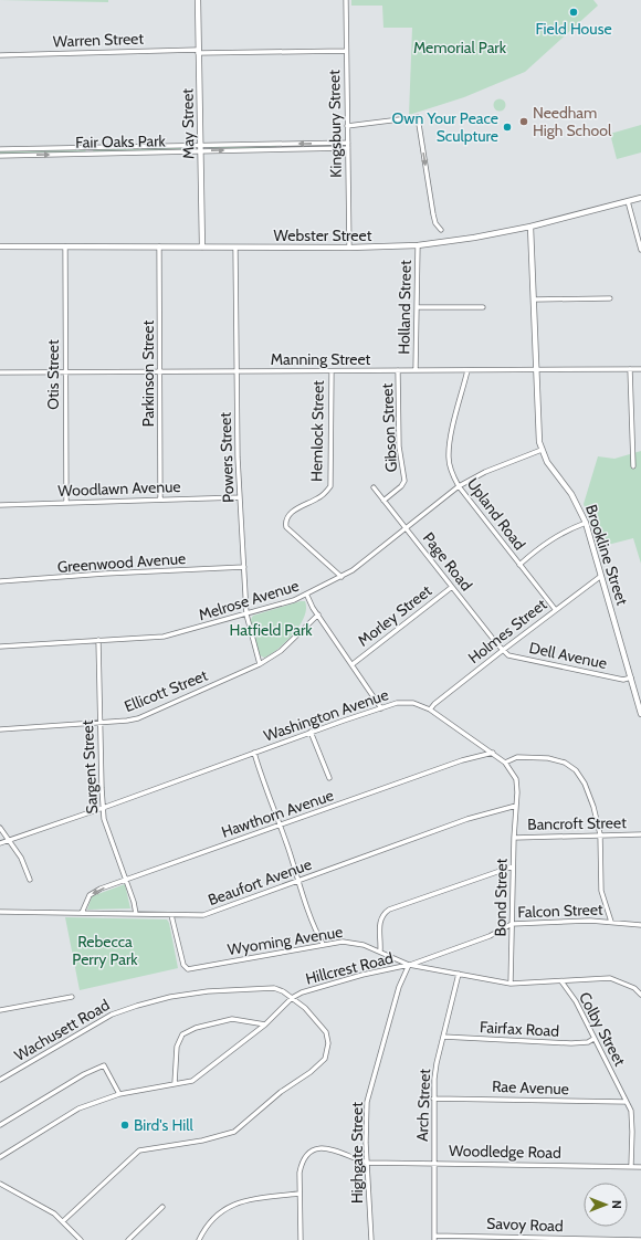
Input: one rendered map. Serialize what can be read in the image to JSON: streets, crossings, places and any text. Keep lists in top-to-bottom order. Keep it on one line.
{"streets":{"street":["Warren Street","May Street","Kingsbury Street","Fair Oaks Park","Webster Street","Holland Street","Manning Street","Parkinson Street","Otis Street","Gibson Street","Hemlock Street","Powers Street","Woodlawn Avenue","Upland Road","Brookline Street","Page Road","Greenwood Avenue","Melrose Avenue","Morley Street","Holmes Street","Dell Avenue","Ellicott Street","Washington Avenue","Sargent Street","Hawthorn Avenue","Bancroft Street","Beaufort Avenue","Bond Street","Falcon Street","Wyoming Avenue","Hillcrest Road","Fairfax Road","Colby Street","Wachusett Road","Rae Avenue","Arch Street","Woodledge Road","Highgate Street","Savoy Road"]},"crossings":[["Warren Street","May Street"],["Warren Street","Kingsbury Street"],["May Street","Fair Oaks Park"],["May Street","Webster Street"],["Kingsbury Street","Fair Oaks Park"],["Kingsbury Street","Webster Street"],["Webster Street","Holland Street"],["Webster Street","Parkinson Street"],["Webster Street","Otis Street"],["Webster Street","Powers Street"],["Webster Street","Brookline Street"],["Holland Street","Manning Street"],["Manning Street","Parkinson Street"],["Manning Street","Otis Street"],["Manning Street","Gibson Street"],["Manning Street","Hemlock Street"],["Manning Street","Powers Street"],["Manning Street","Upland Road"],["Manning Street","Brookline Street"],["Parkinson Street","Woodlawn Avenue"],["Otis Street","Woodlawn Avenue"],["Gibson Street","Page Road"],["Hemlock Street","Melrose Avenue"],["Powers Street","Woodlawn Avenue"],["Powers Street","Greenwood Avenue"],["Powers Street","Melrose Avenue"],["Powers Street","Ellicott Street"],["Upland Road","Melrose Avenue"],["Upland Road","Holmes Street"],["Brookline Street","Melrose Avenue"],["Brookline Street","Holmes Street"],["Brookline Street","Dell Avenue"],["Page Road","Melrose Avenue"],["Page Road","Morley Street"],["Page Road","Holmes Street"],["Page Road","Dell Avenue"],["Melrose Avenue","Sargent Street"],["Holmes Street","Dell Avenue"],["Holmes Street","Washington Avenue"],["Ellicott Street","Sargent Street"],["Washington Avenue","Sargent Street"],["Washington Avenue","Hawthorn Avenue"],["Washington Avenue","Bond Street"],["Sargent Street","Hawthorn Avenue"],["Sargent Street","Beaufort Avenue"],["Hawthorn Avenue","Beaufort Avenue"],["Bancroft Street","Bond Street"],["Beaufort Avenue","Bond Street"],["Beaufort Avenue","Wyoming Avenue"],["Bond Street","Falcon Street"],["Bond Street","Hillcrest Road"],["Falcon Street","Wyoming Avenue"],["Falcon Street","Hillcrest Road"],["Falcon Street","Highgate Street"],["Wyoming Avenue","Hillcrest Road"],["Wyoming Avenue","Highgate Street"],["Hillcrest Road","Colby Street"],["Hillcrest Road","Wachusett Road"],["Hillcrest Road","Arch Street"],["Hillcrest Road","Highgate Street"],["Fairfax Road","Colby Street"],["Fairfax Road","Arch Street"],["Colby Street","Rae Avenue"],["Colby Street","Woodledge Road"],["Rae Avenue","Arch Street"],["Arch Street","Woodledge Road"],["Arch Street","Savoy Road"],["Woodledge Road","Highgate Street"]],"parks":["Memorial Park","Hatfield Park","Rebecca Perry Park"],"places":["Field House","Needham High School","Own Your Peace Sculpture","Bird's Hill"],"north":"right"}
